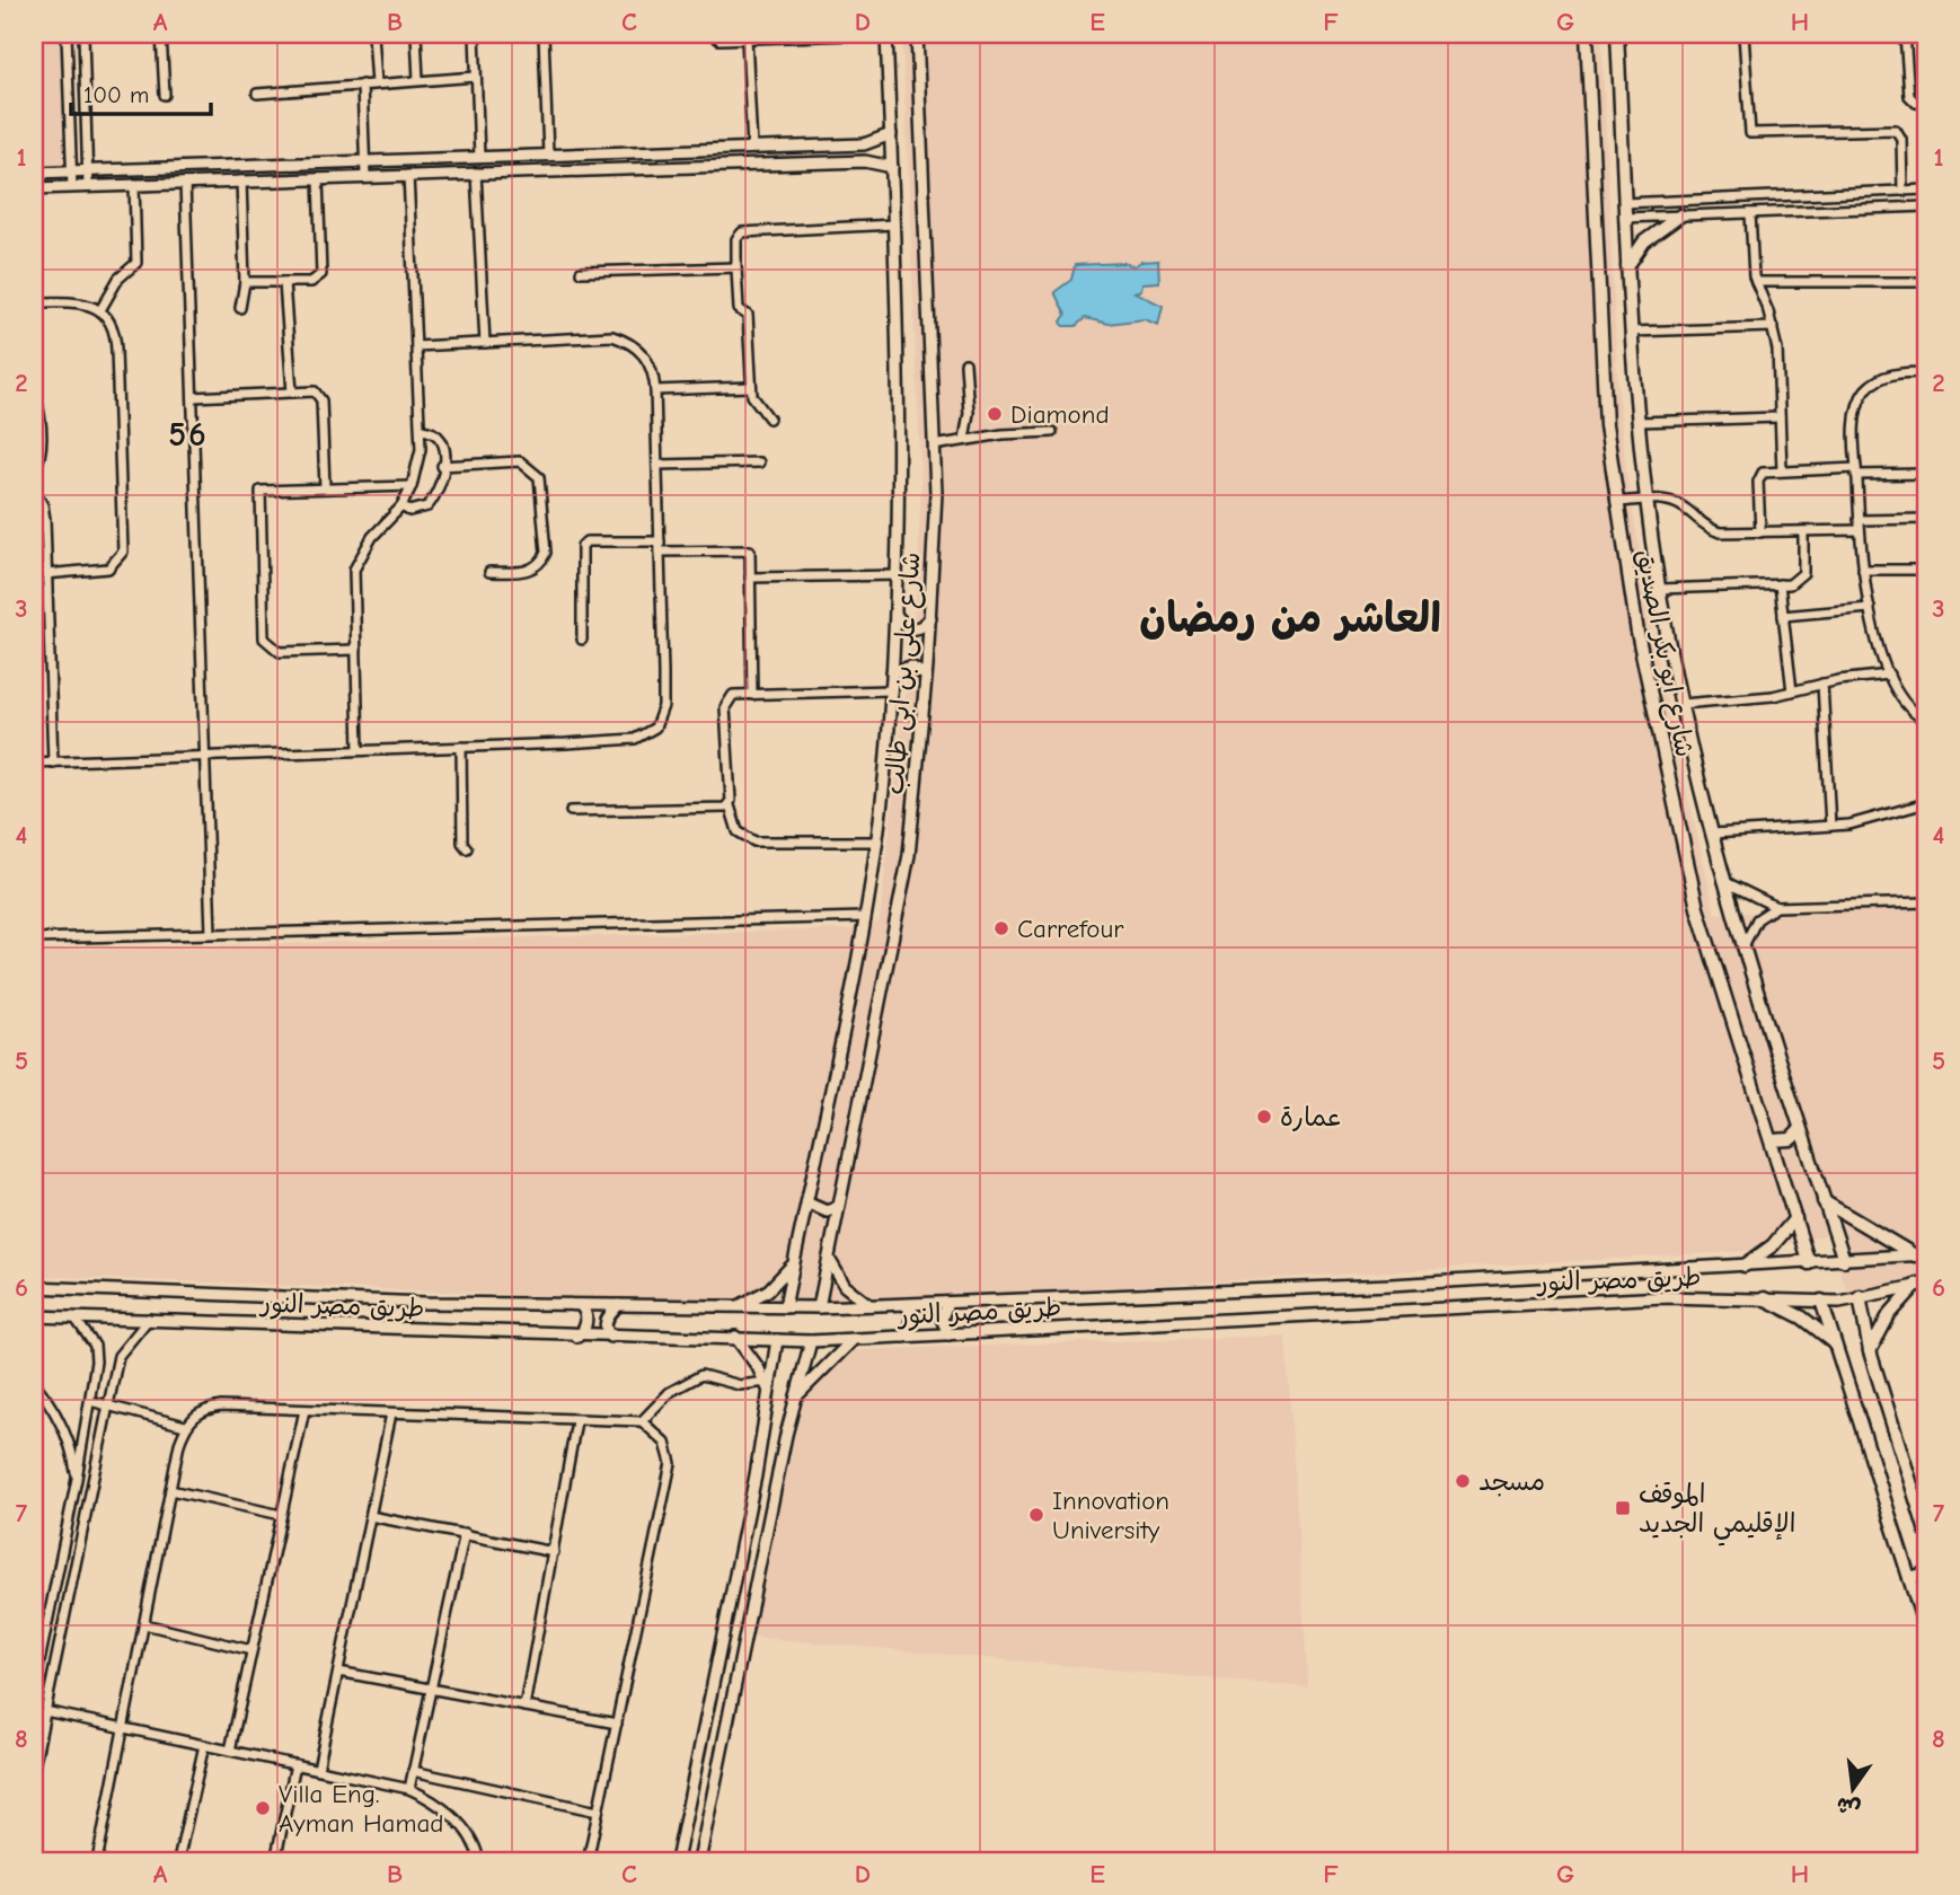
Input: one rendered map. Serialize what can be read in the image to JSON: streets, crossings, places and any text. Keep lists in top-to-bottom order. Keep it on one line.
{"streets":{"main road":["شارع ابو بكر الصديق"],"street":["شارع على بن ابى طالب","طريق مصر النور"]},"crossings":[["شارع ابو بكر الصديق","طريق مصر النور"],["شارع على بن ابى طالب","طريق مصر النور"]],"districts":["56","العاشر من رمضان"],"places":{"other":["Diamond","Carrefour","عمارة","مسجد","Innovation University","Villa Eng. Ayman Hamad"],"transit":["الموقف الإقليمي الجديد"]},"scale_bar":"100 m","north":"bottom","grid":{"columns":["A","B","C","D","E","F","G","H"],"rows":["1","2","3","4","5","6","7","8"]}}
